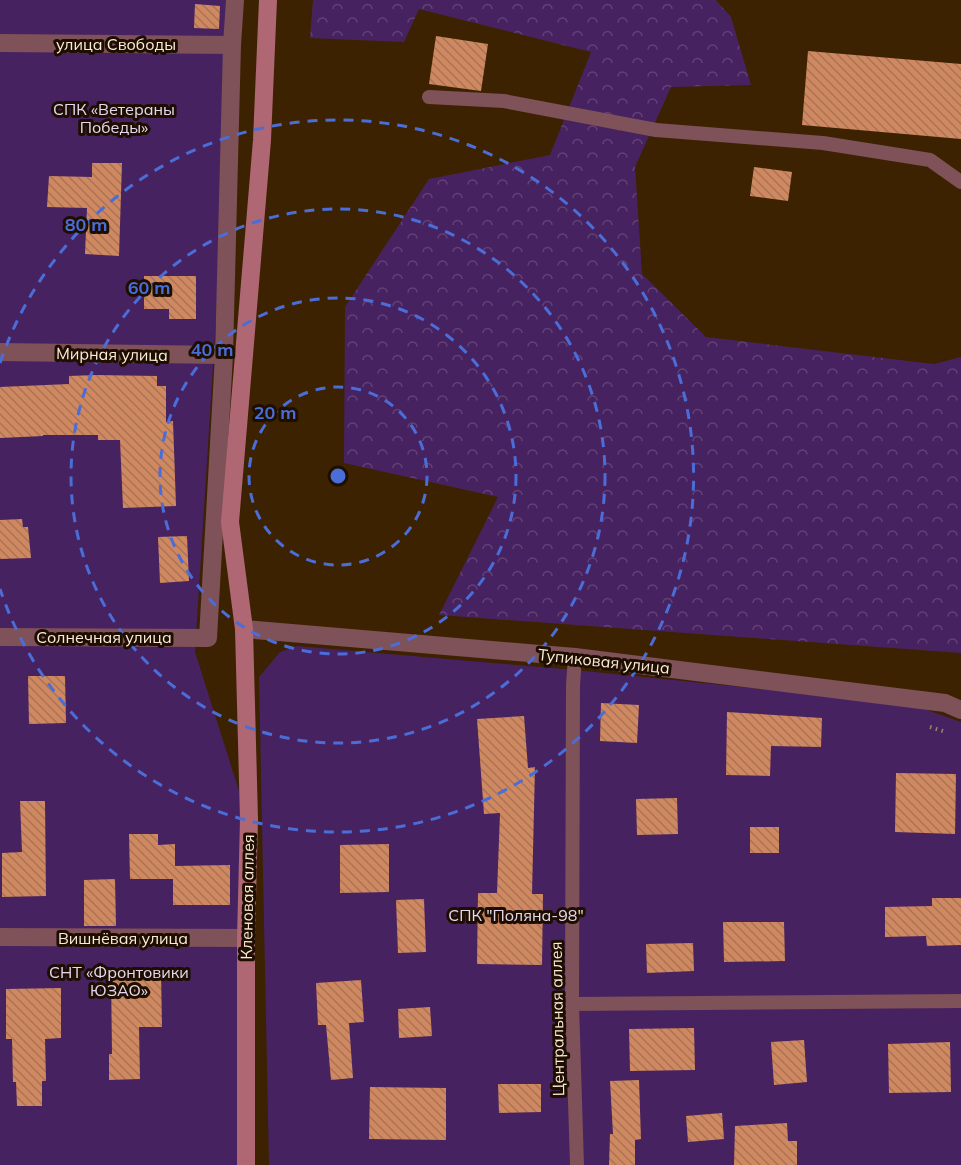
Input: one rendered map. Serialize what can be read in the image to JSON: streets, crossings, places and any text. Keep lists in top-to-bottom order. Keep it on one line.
{"streets":{"street":["улица Свободы","Мирная улица","Солнечная улица","Тупиковая улица","Кленовая аллея","Вишнёвая улица"],"lane":["Центральная аллея"]},"crossings":[["Мирная улица","Солнечная улица"],["Тупиковая улица","Кленовая аллея"],["Тупиковая улица","Центральная аллея"],["Кленовая аллея","Вишнёвая улица"]],"parks":["СПК «Ветераны Победы»","СПК \"Поляна-98\"","СНТ «Фронтовики ЮЗАО»"],"rings":["80 m","60 m","40 m","20 m"]}
